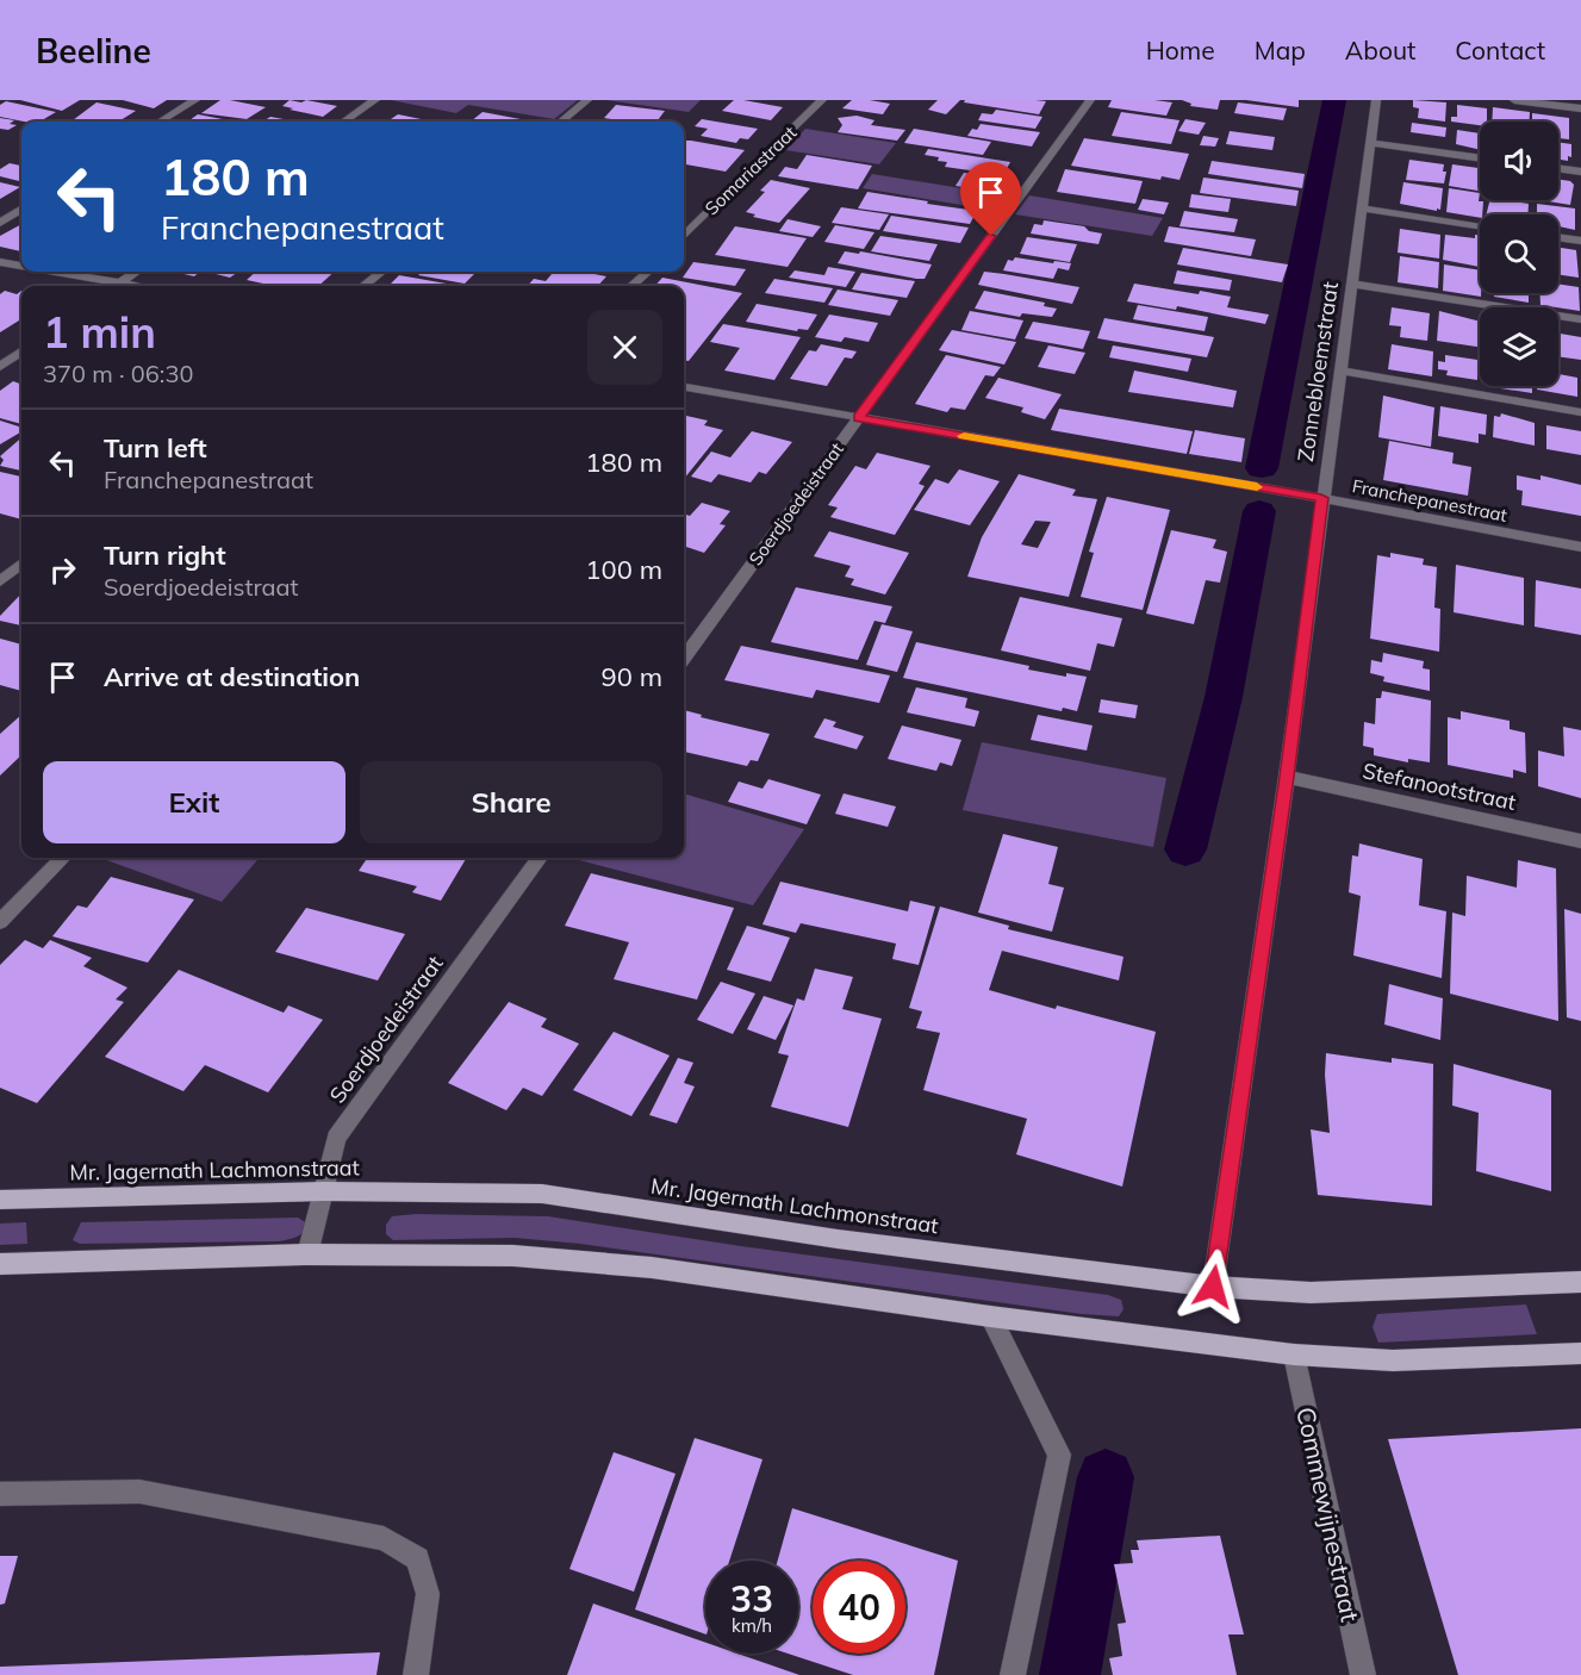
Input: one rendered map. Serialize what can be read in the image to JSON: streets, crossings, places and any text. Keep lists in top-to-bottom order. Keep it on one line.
{"streets":{"main road":["Mr. Jagernath Lachmonstraat"],"street":["Somariastraat","Zonnebloemstraat","Franchepanestraat","Soerdjoedeistraat","Stefanootstraat","Commewijnestraat"]},"crossings":[["Zonnebloemstraat","Franchepanestraat"],["Zonnebloemstraat","Stefanootstraat"],["Zonnebloemstraat","Mr. Jagernath Lachmonstraat"],["Franchepanestraat","Soerdjoedeistraat"],["Soerdjoedeistraat","Mr. Jagernath Lachmonstraat"]],"page":{"header":"Beeline","nav":["Home","Map","About","Contact"],"turn":["180 m","Franchepanestraat"],"heading":["1 min","370 m · 06:30"],"list":[{"name":"Turn left","note":"Franchepanestraat","value":"180 m"},{"name":"Turn right","note":"Soerdjoedeistraat","value":"100 m"},{"name":"Arrive at destination","value":"90 m"}],"buttons":["Exit","Share"],"speed":"33 km/h","limit":"40"}}
